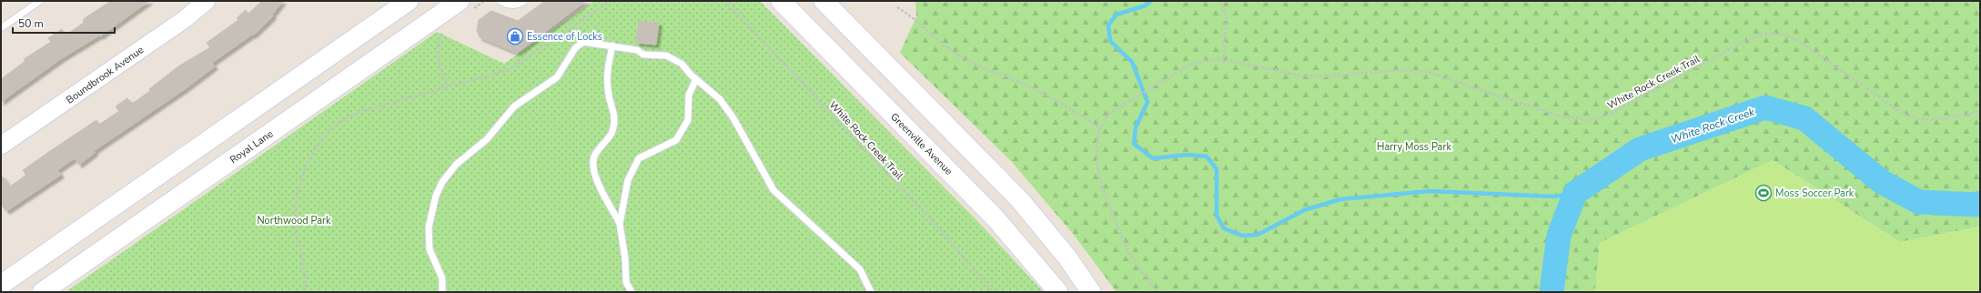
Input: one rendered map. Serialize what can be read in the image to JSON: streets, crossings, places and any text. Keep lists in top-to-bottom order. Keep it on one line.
{"streets":{"main road":["Greenville Avenue","Royal Lane"],"street":["Boundbrook Avenue"],"path":["White Rock Creek Trail"]},"water":["White Rock Creek"],"parks":["Harry Moss Park","Northwood Park"],"places":{"shop":["Essence of Locks"],"sports":["Moss Soccer Park"]},"scale_bar":"50 m"}
